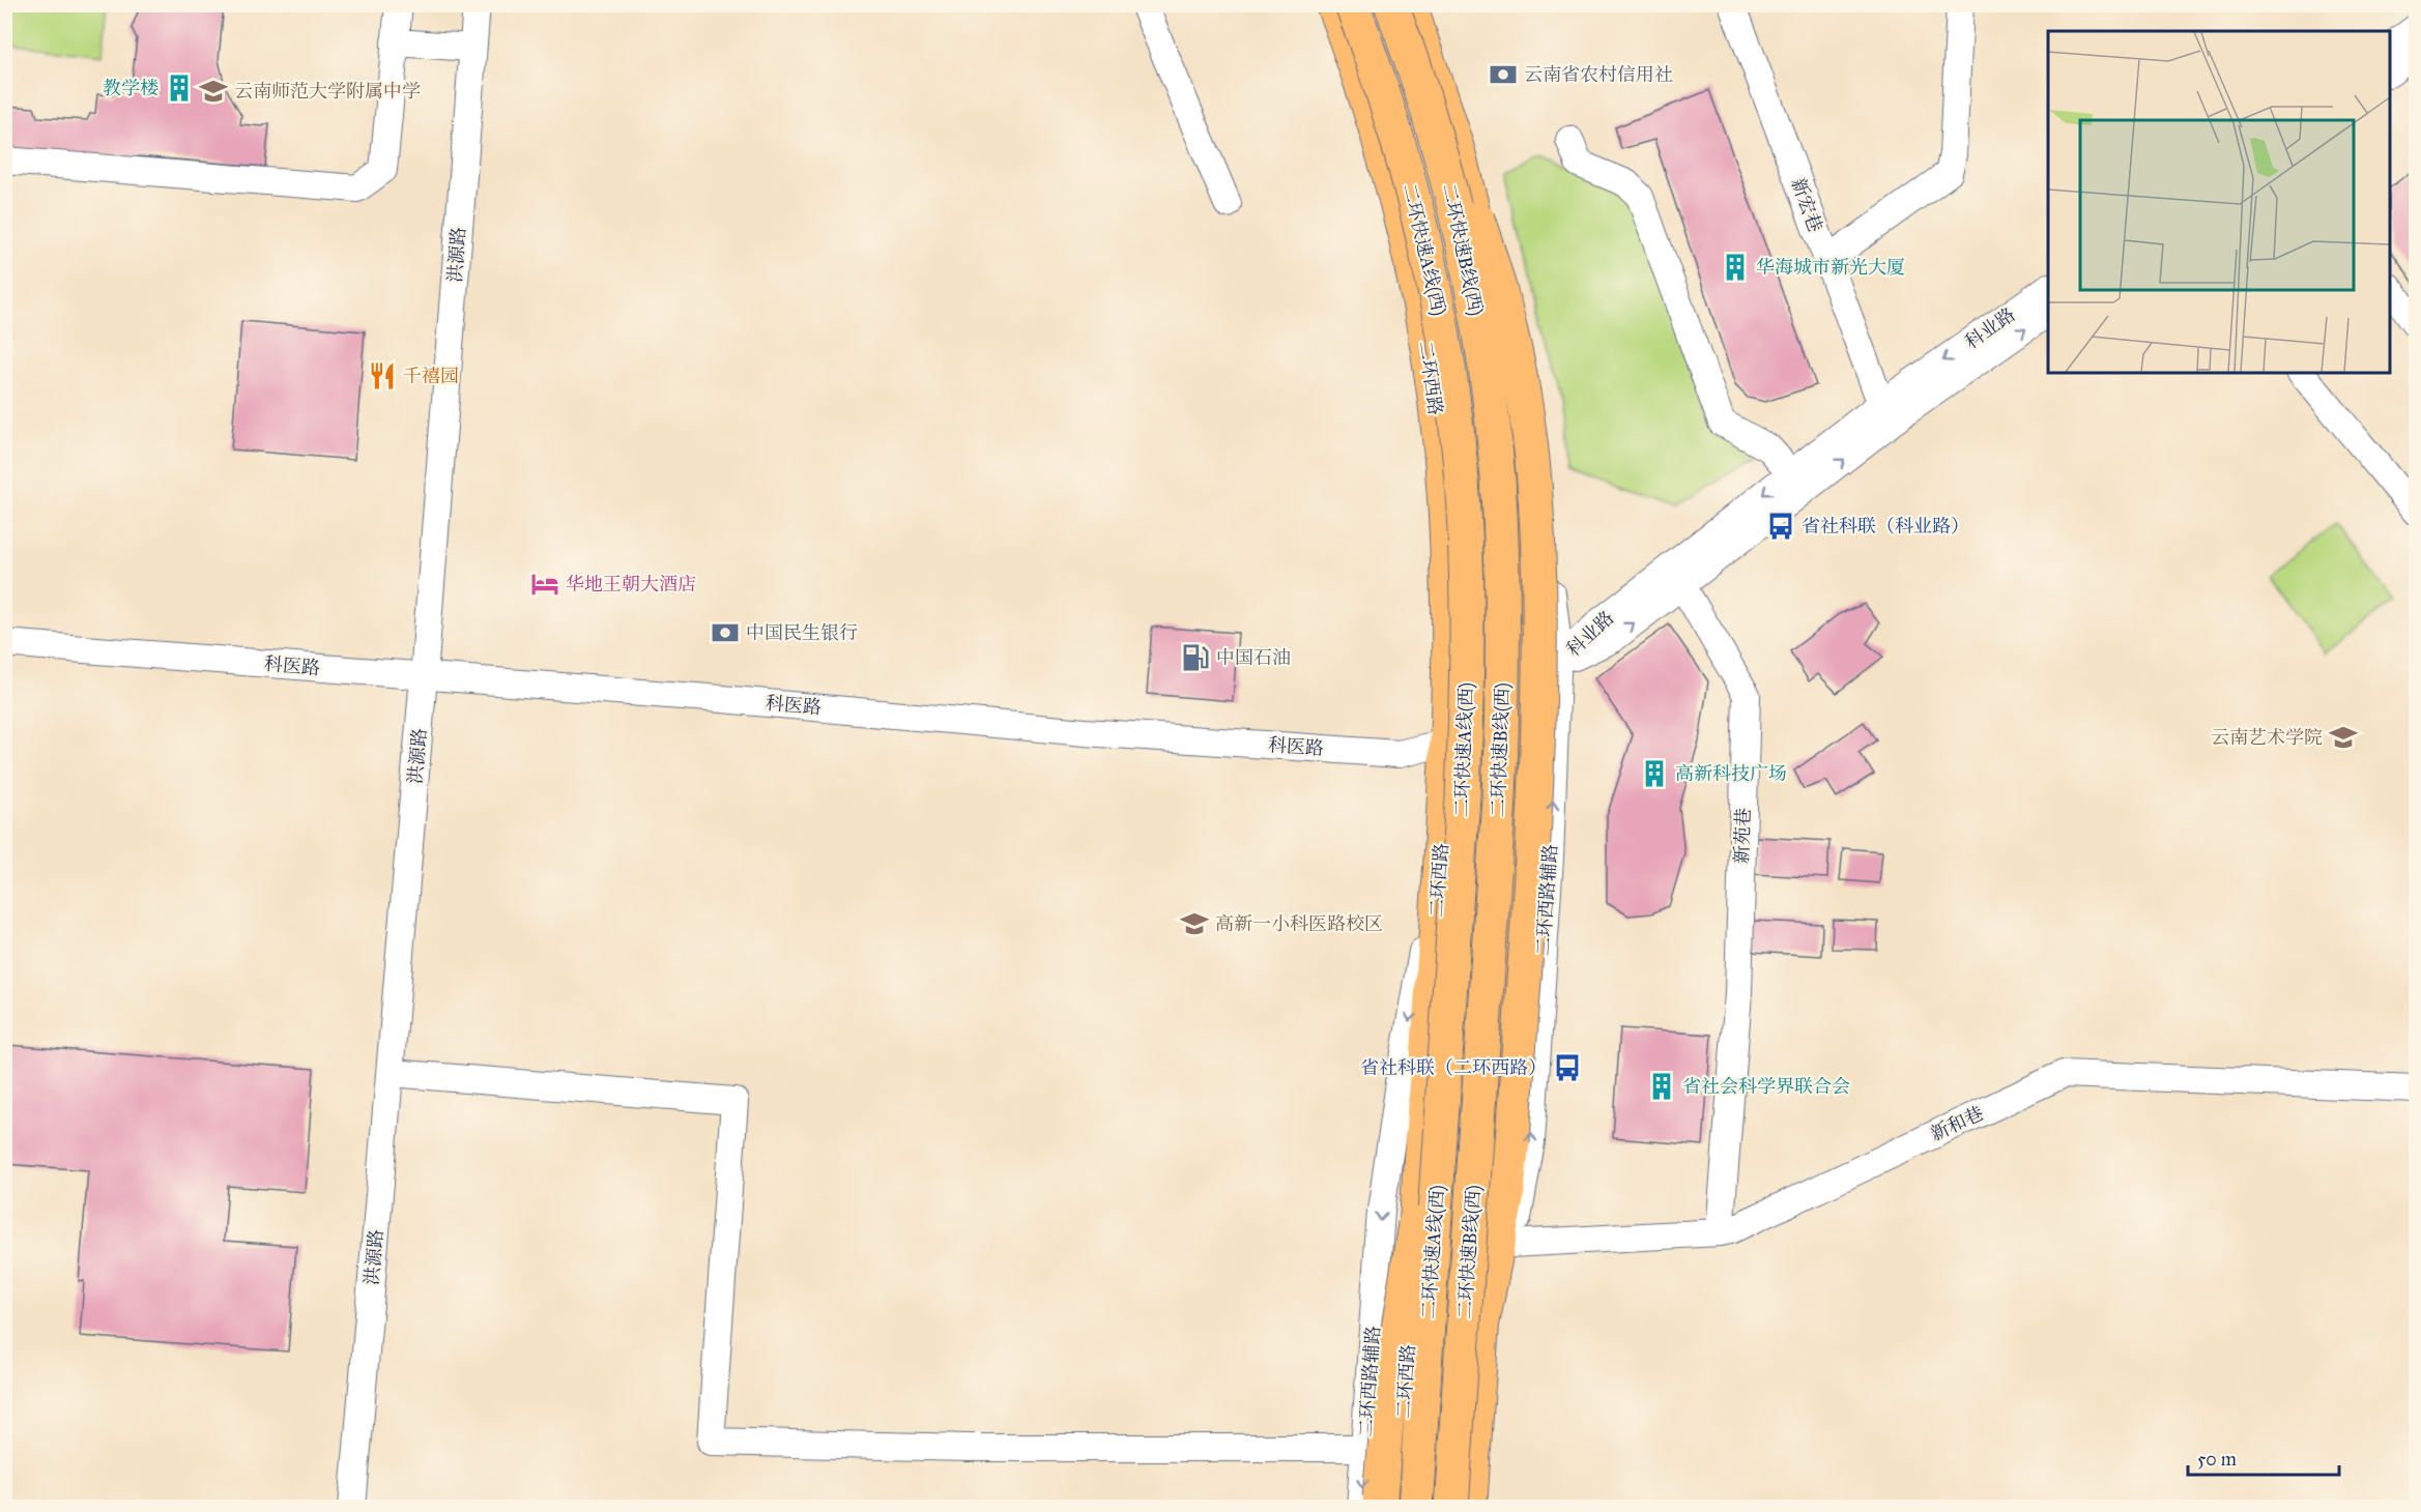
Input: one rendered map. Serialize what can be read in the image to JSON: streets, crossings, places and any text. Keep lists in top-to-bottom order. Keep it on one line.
{"streets":{"highway":["二环快速A线(西)","二环快速B线(西)"],"main road":["二环西路"],"street":["新宏巷","洪源路","科业路","科医路","新苑巷","二环西路辅路","新和巷"]},"crossings":[["新宏巷","科业路"],["洪源路","科医路"],["科业路","科医路"],["科业路","新苑巷"],["科业路","二环西路辅路"],["二环西路","科医路"],["二环西路","二环西路辅路"],["科医路","二环西路辅路"],["新苑巷","新和巷"],["二环西路辅路","新和巷"]],"places":{"bank":["云南省农村信用社","中国民生银行"],"building":["教学楼","华海城市新光大厦","高新科技广场","省社会科学界联合会"],"school or university":["云南师范大学附属中学","云南艺术学院","高新一小科医路校区"],"restaurant":["千禧园"],"bus stop":["省社科联（科业路）","省社科联（二环西路）"],"hotel":["华地王朝大酒店"],"fuel station":["中国石油"]},"scale_bar":"50 m"}
